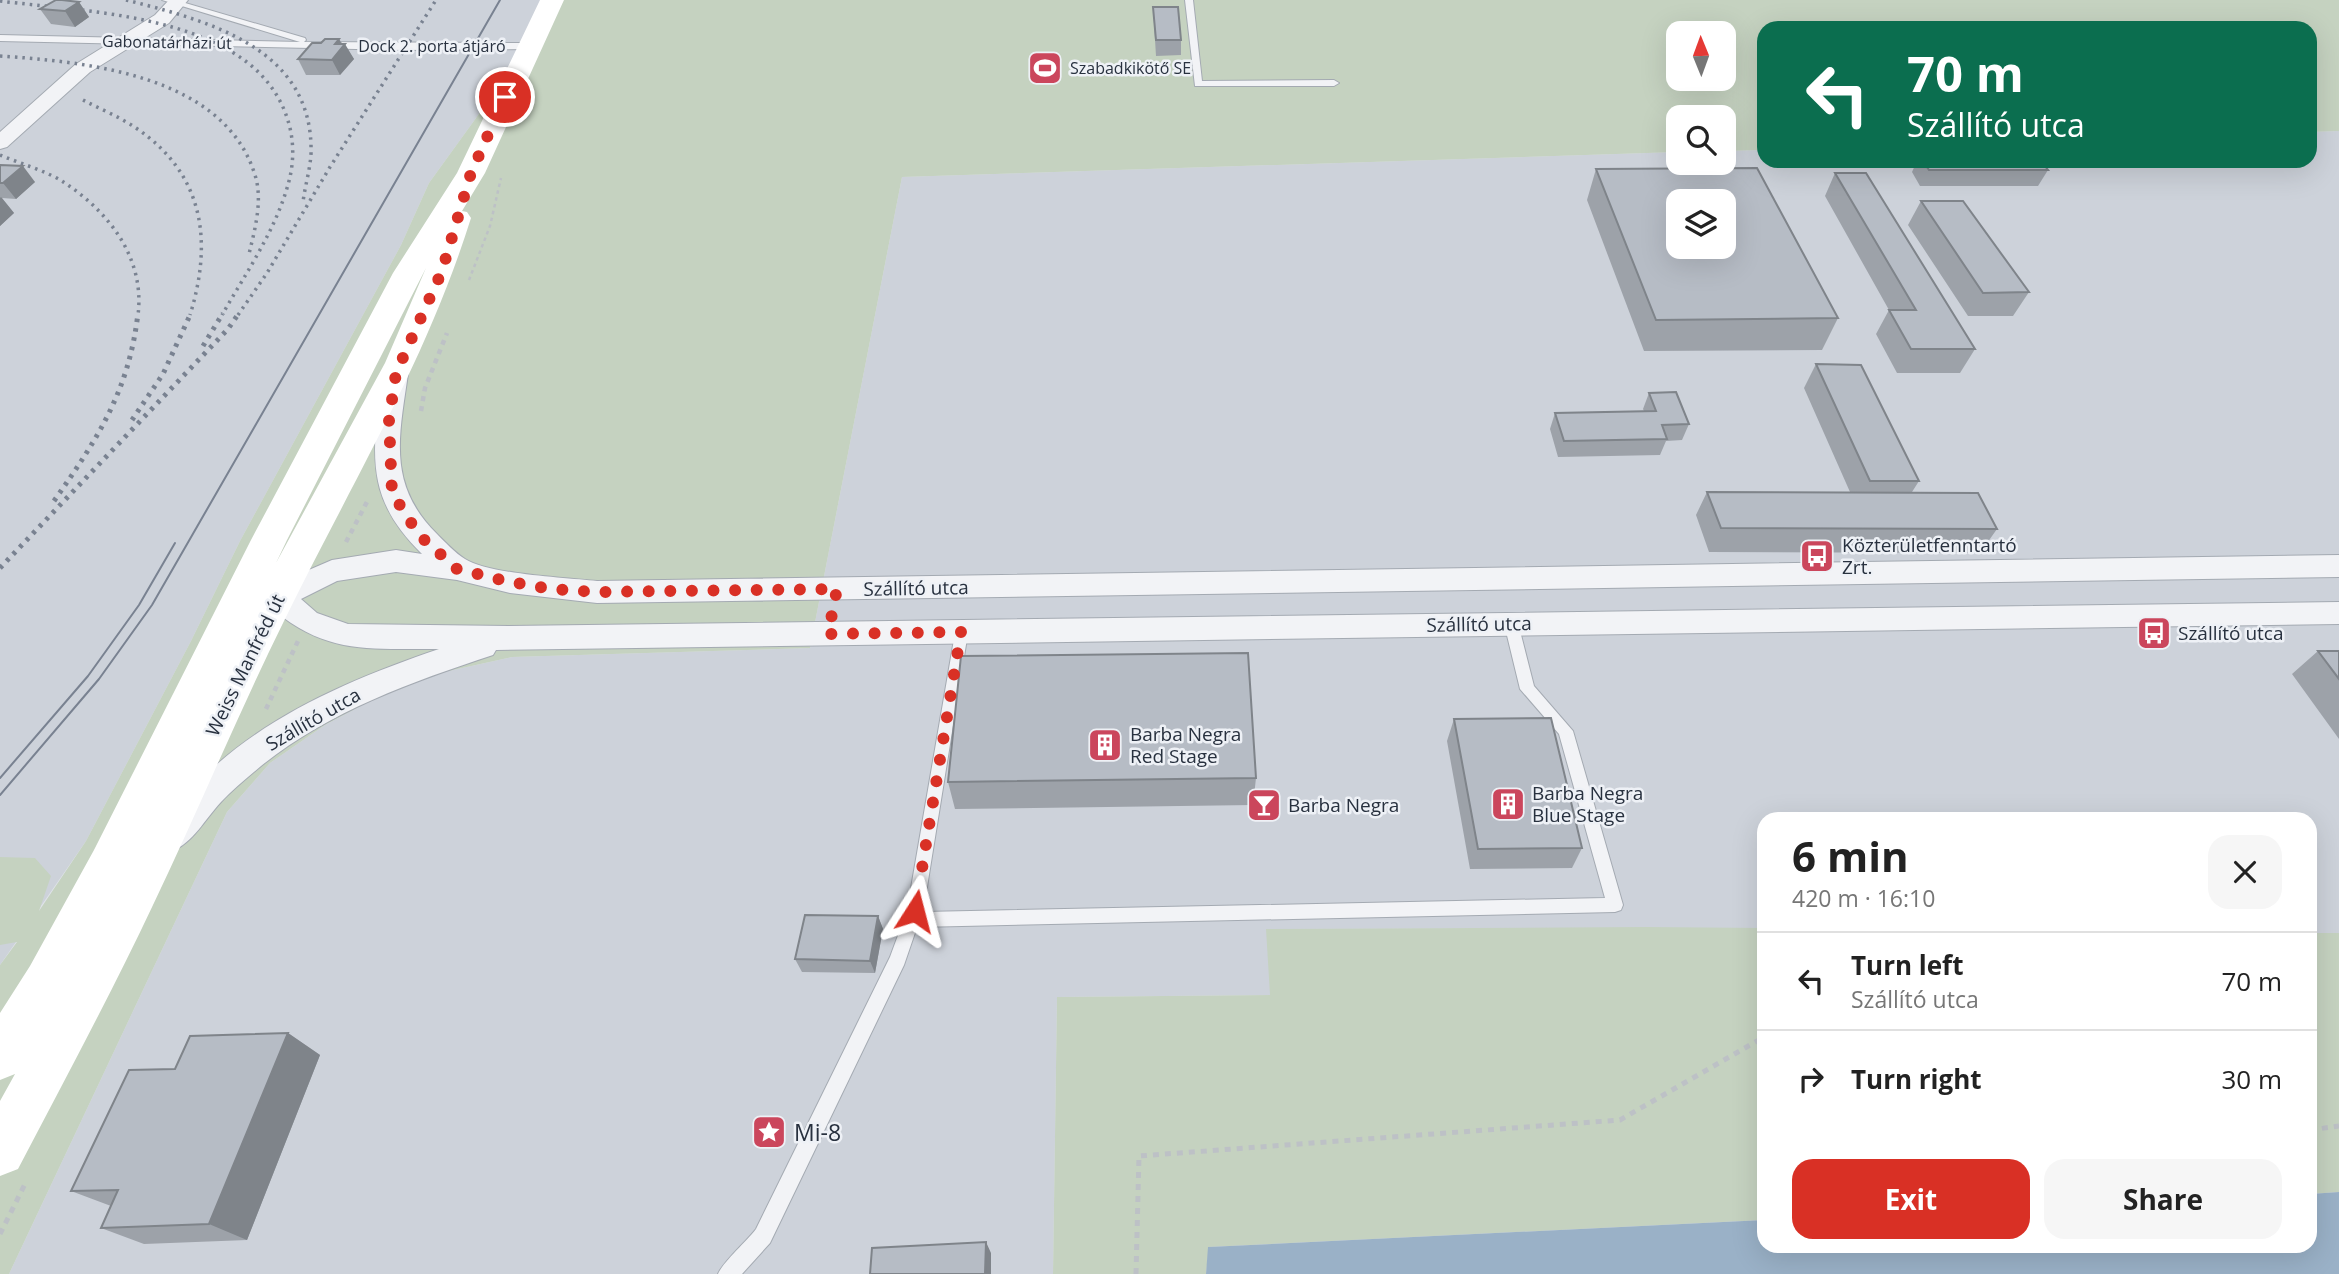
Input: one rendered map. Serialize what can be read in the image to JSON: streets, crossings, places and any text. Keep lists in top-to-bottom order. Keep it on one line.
{"streets":{"main road":["Weiss Manfréd út"],"street":["Szállító utca"],"lane":["Gabonatárházi út","Dock 2. porta átjáró"]},"crossings":[["Gabonatárházi út","Dock 2. porta átjáró"],["Dock 2. porta átjáró","Weiss Manfréd út"],["Szállító utca","Weiss Manfréd út"]],"places":{"sports":["Szabadkikötő SE"],"bus stop":["Közterületfenntartó Zrt.","Szállító utca"],"building":["Barba Negra Red Stage","Barba Negra Blue Stage"],"bar":["Barba Negra"],"place":["Mi-8"]},"north":"top","page":{"turn":["70 m","Szállító utca"],"heading":["6 min","420 m · 16:10"],"list":[{"name":"Turn left","note":"Szállító utca","value":"70 m"},{"name":"Turn right","value":"30 m"}],"buttons":["Exit","Share"]}}
